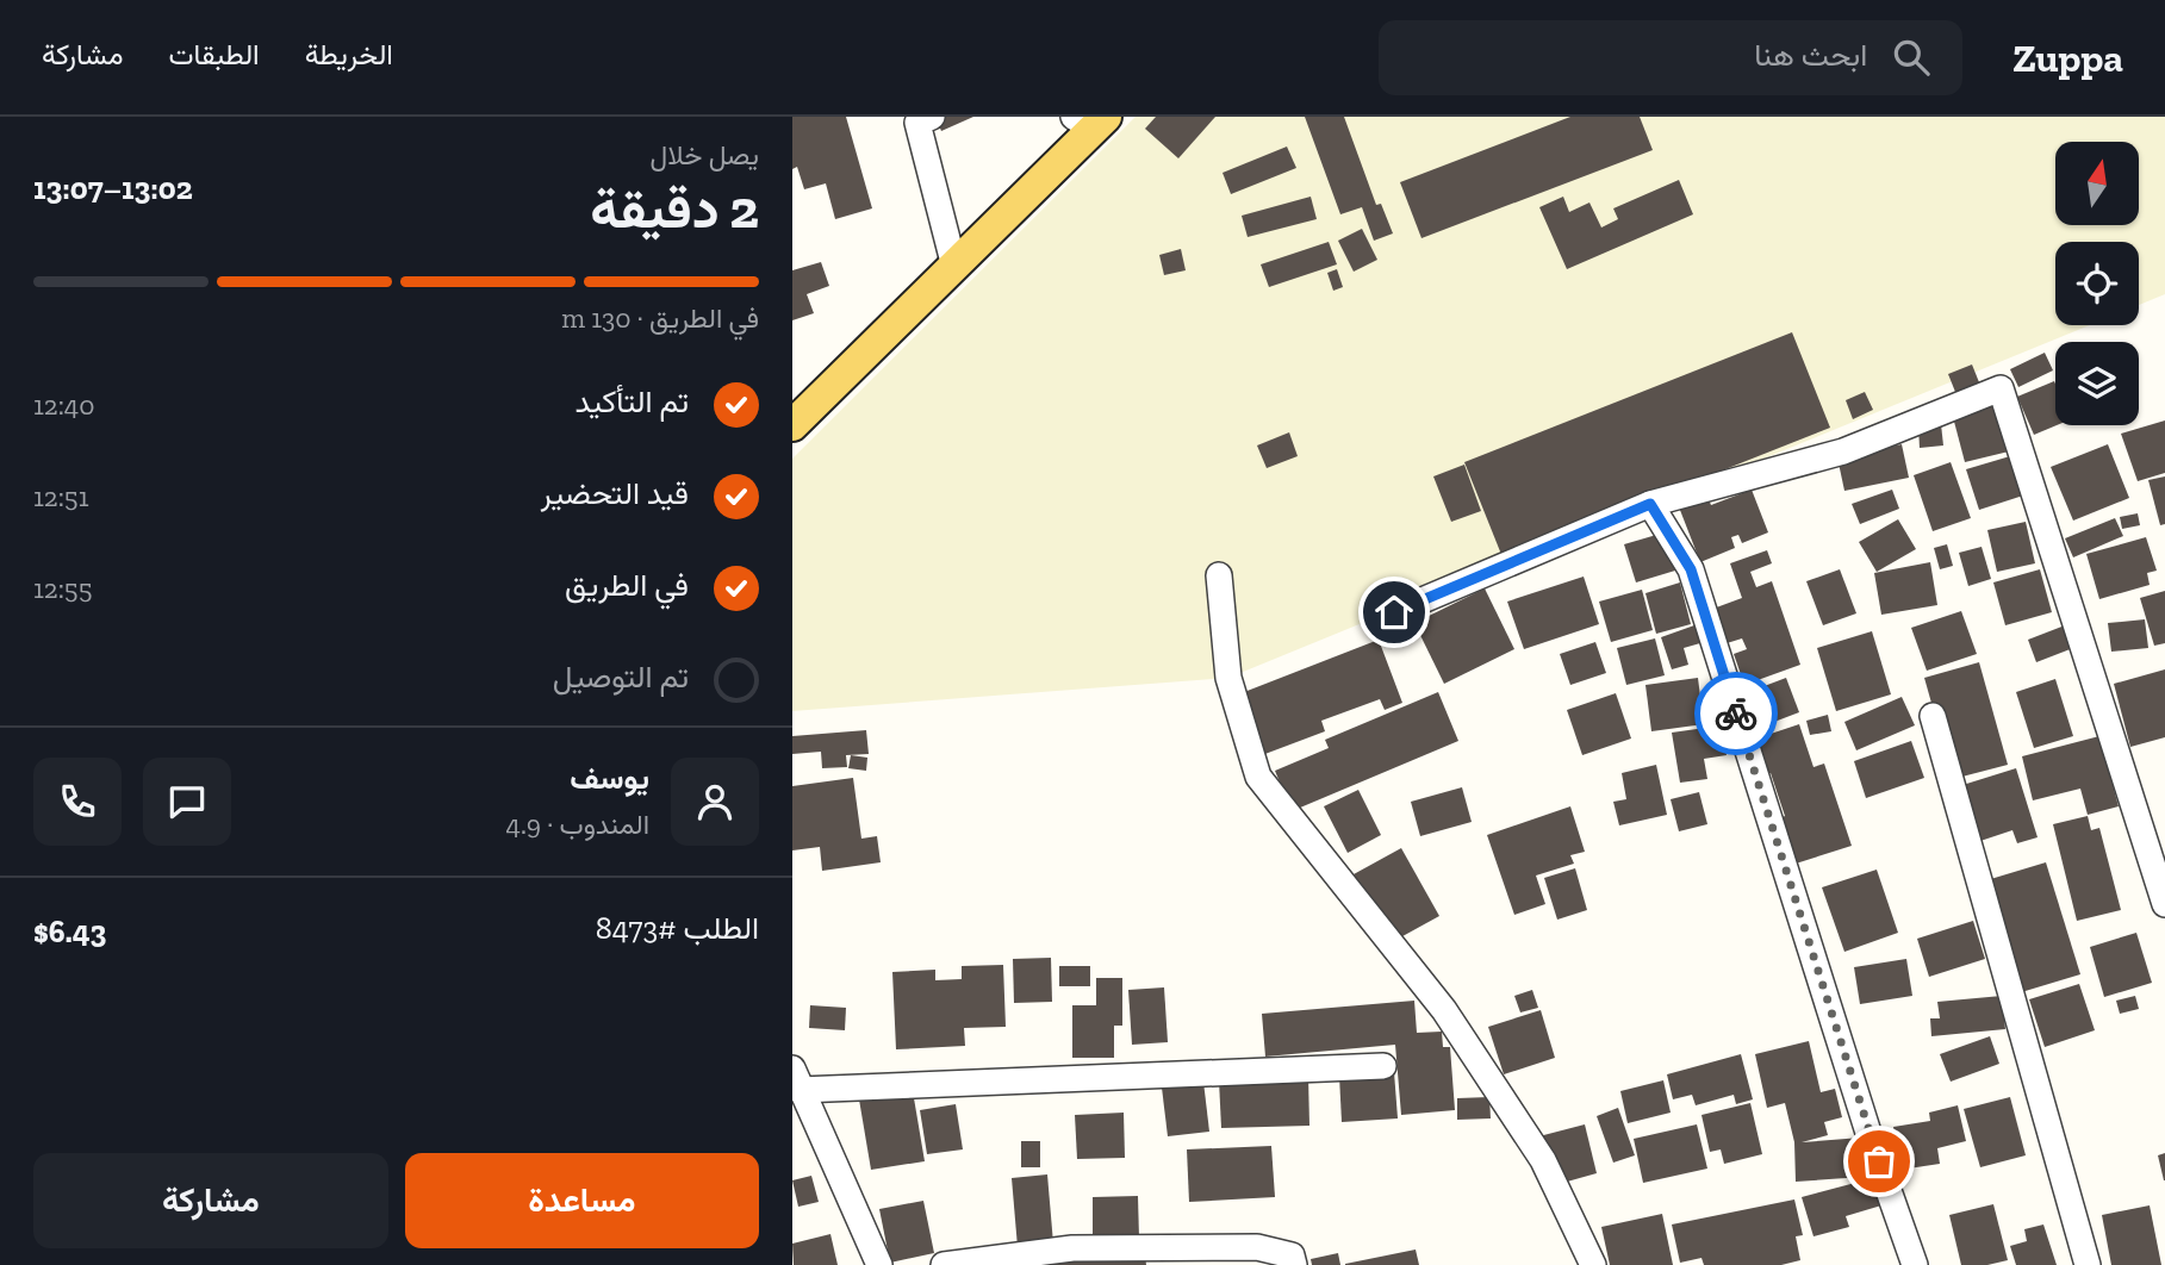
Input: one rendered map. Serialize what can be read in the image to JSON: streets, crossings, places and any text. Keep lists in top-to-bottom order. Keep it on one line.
{"north":"top","page":{"header":"Zuppa","search":"ابحث هنا","nav":["الخريطة","الطبقات","مشاركة"],"heading":["2 دقيقة","يصل خلال","13:02–13:07"],"panel":["يوسف","المندوب · 4.9","الطلب #8473","$6.43"],"bar":"في الطريق · 130 m","list":[["تم التأكيد","12:40"],["قيد التحضير","12:51"],["في الطريق","12:55"],"تم التوصيل"],"buttons":["مساعدة","مشاركة"]}}
